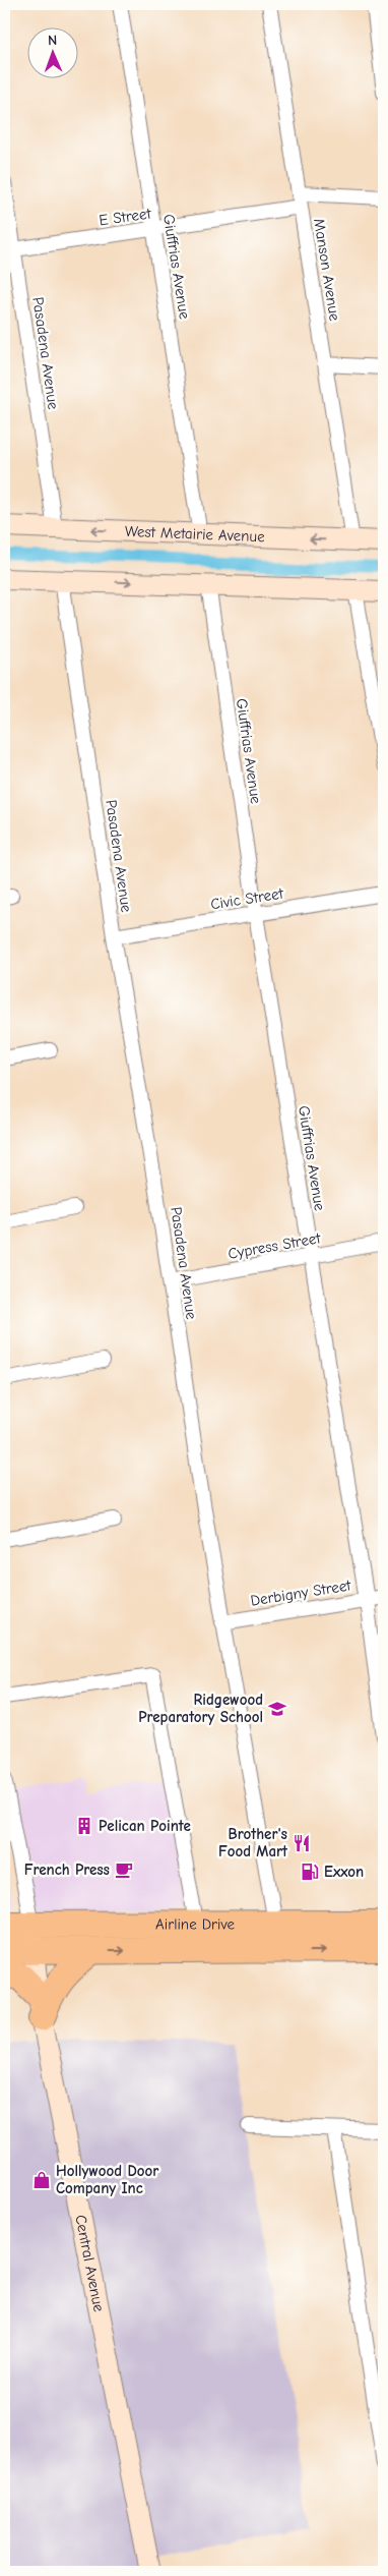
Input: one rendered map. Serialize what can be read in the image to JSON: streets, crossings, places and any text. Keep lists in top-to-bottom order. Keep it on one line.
{"streets":{"highway":["Airline Drive"],"main road":["West Metairie Avenue","Central Avenue"],"street":["E Street","Giuffrias Avenue","Manson Avenue","Pasadena Avenue","Civic Street","Cypress Street","Derbigny Street"]},"crossings":[["E Street","Giuffrias Avenue"],["E Street","Manson Avenue"],["E Street","Pasadena Avenue"],["Giuffrias Avenue","West Metairie Avenue"],["Giuffrias Avenue","Civic Street"],["Giuffrias Avenue","Cypress Street"],["Giuffrias Avenue","Derbigny Street"],["Manson Avenue","West Metairie Avenue"],["Pasadena Avenue","West Metairie Avenue"],["Pasadena Avenue","Civic Street"],["Pasadena Avenue","Cypress Street"],["Pasadena Avenue","Derbigny Street"],["Pasadena Avenue","Airline Drive"],["Airline Drive","Central Avenue"]],"places":{"school or university":["Ridgewood Preparatory School"],"building":["Pelican Pointe"],"restaurant":["Brother's Food Mart"],"cafe":["French Press"],"fuel station":["Exxon"],"shop":["Hollywood Door Company Inc"]},"north":"top"}
